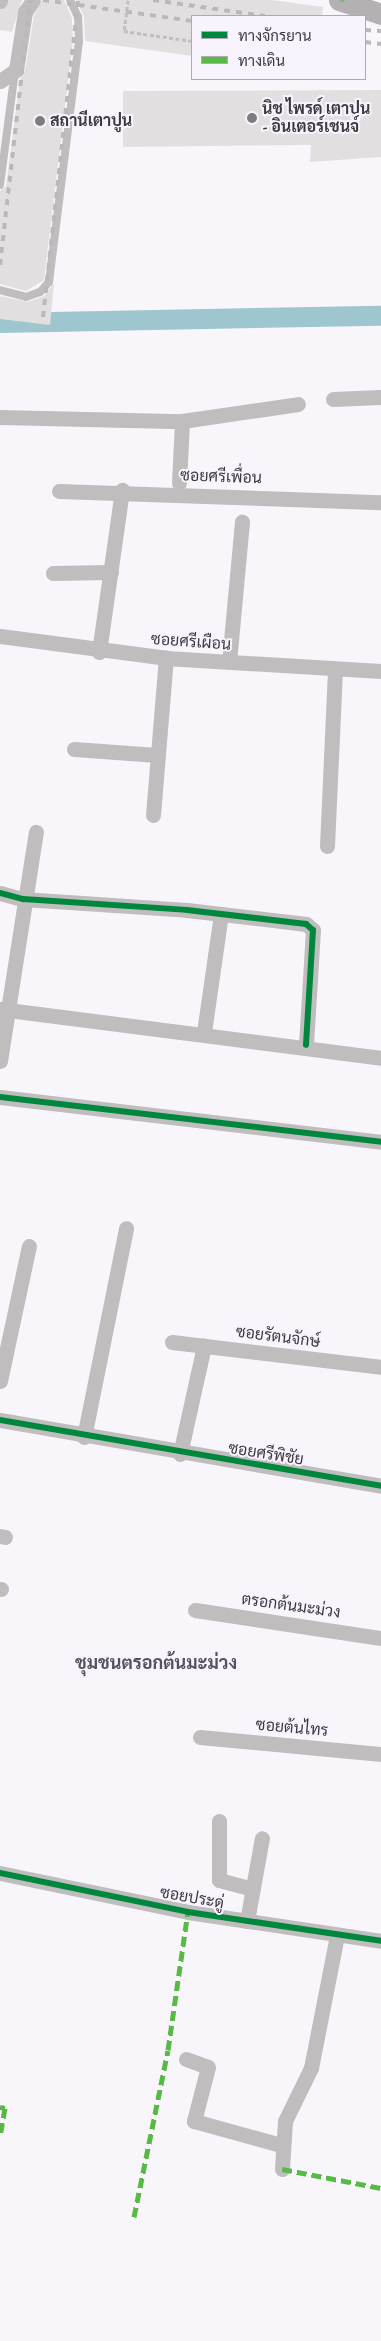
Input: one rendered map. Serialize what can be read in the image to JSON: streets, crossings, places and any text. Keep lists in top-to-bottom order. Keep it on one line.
{"streets":{"street":["ซอยศรีเพื่อน","ซอยศรีเผือน","ซอยรัตนจักษ์","ซอยศรีพิชัย","ตรอกต้นมะม่วง","ซอยต้นไทร","ซอยประดู่"]},"districts":["ชุมชนตรอกต้นมะม่วง"],"places":["นิช ไพรด์ เตาปูน - อินเตอร์เชนจ์","สถานีเตาปูน"],"legend":["ทางจักรยาน","ทางเดิน"]}
